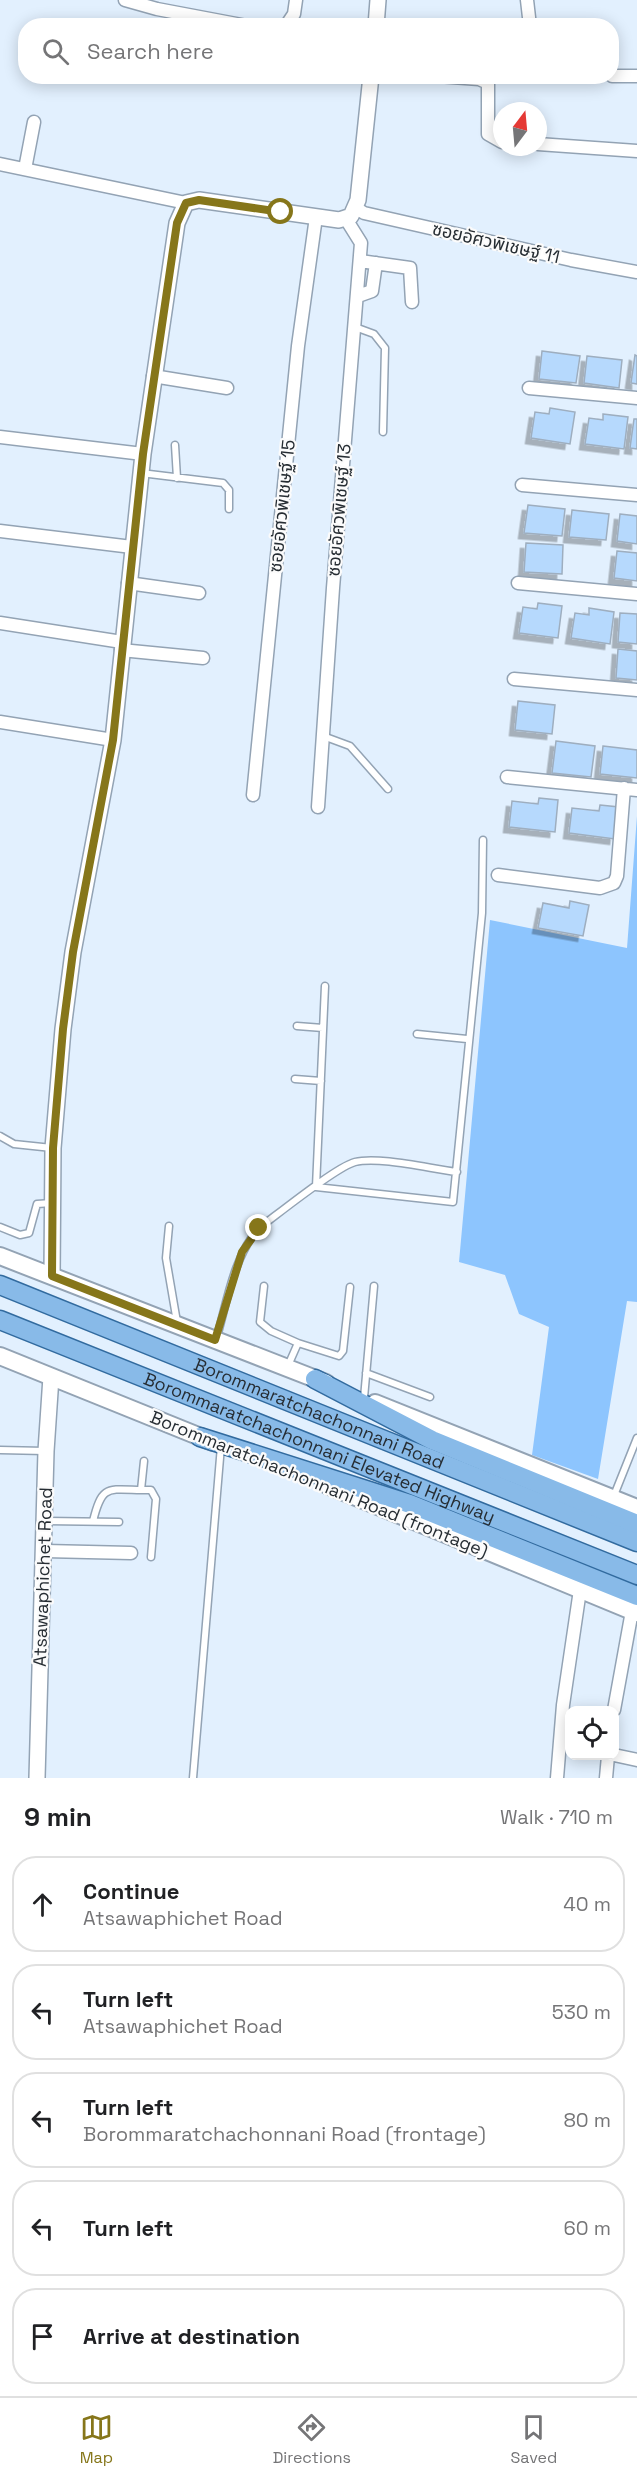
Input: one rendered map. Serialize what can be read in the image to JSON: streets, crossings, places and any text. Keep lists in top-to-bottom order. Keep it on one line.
{"streets":{"main road":["Borommaratchachonnani Road","Borommaratchachonnani Elevated Highway","Borommaratchachonnani Road (frontage)"],"street":["ซอยอัศวพิเชษฐ์ 11","ซอยอัศวพิเชษฐ์ 15","ซอยอัศวพิเชษฐ์ 13","Atsawaphichet Road"]},"crossings":[["ซอยอัศวพิเชษฐ์ 11","ซอยอัศวพิเชษฐ์ 13"],["Borommaratchachonnani Road (frontage)","Atsawaphichet Road"]],"north":"top","page":{"search":"Search here","heading":["9 min","Walk · 710 m"],"list":[["Continue","Atsawaphichet Road","40 m"],["Turn left","Atsawaphichet Road","530 m"],["Turn left","Borommaratchachonnani Road (frontage)","80 m"],["Turn left","60 m"],"Arrive at destination"],"nav":["Map","Directions","Saved"]}}
